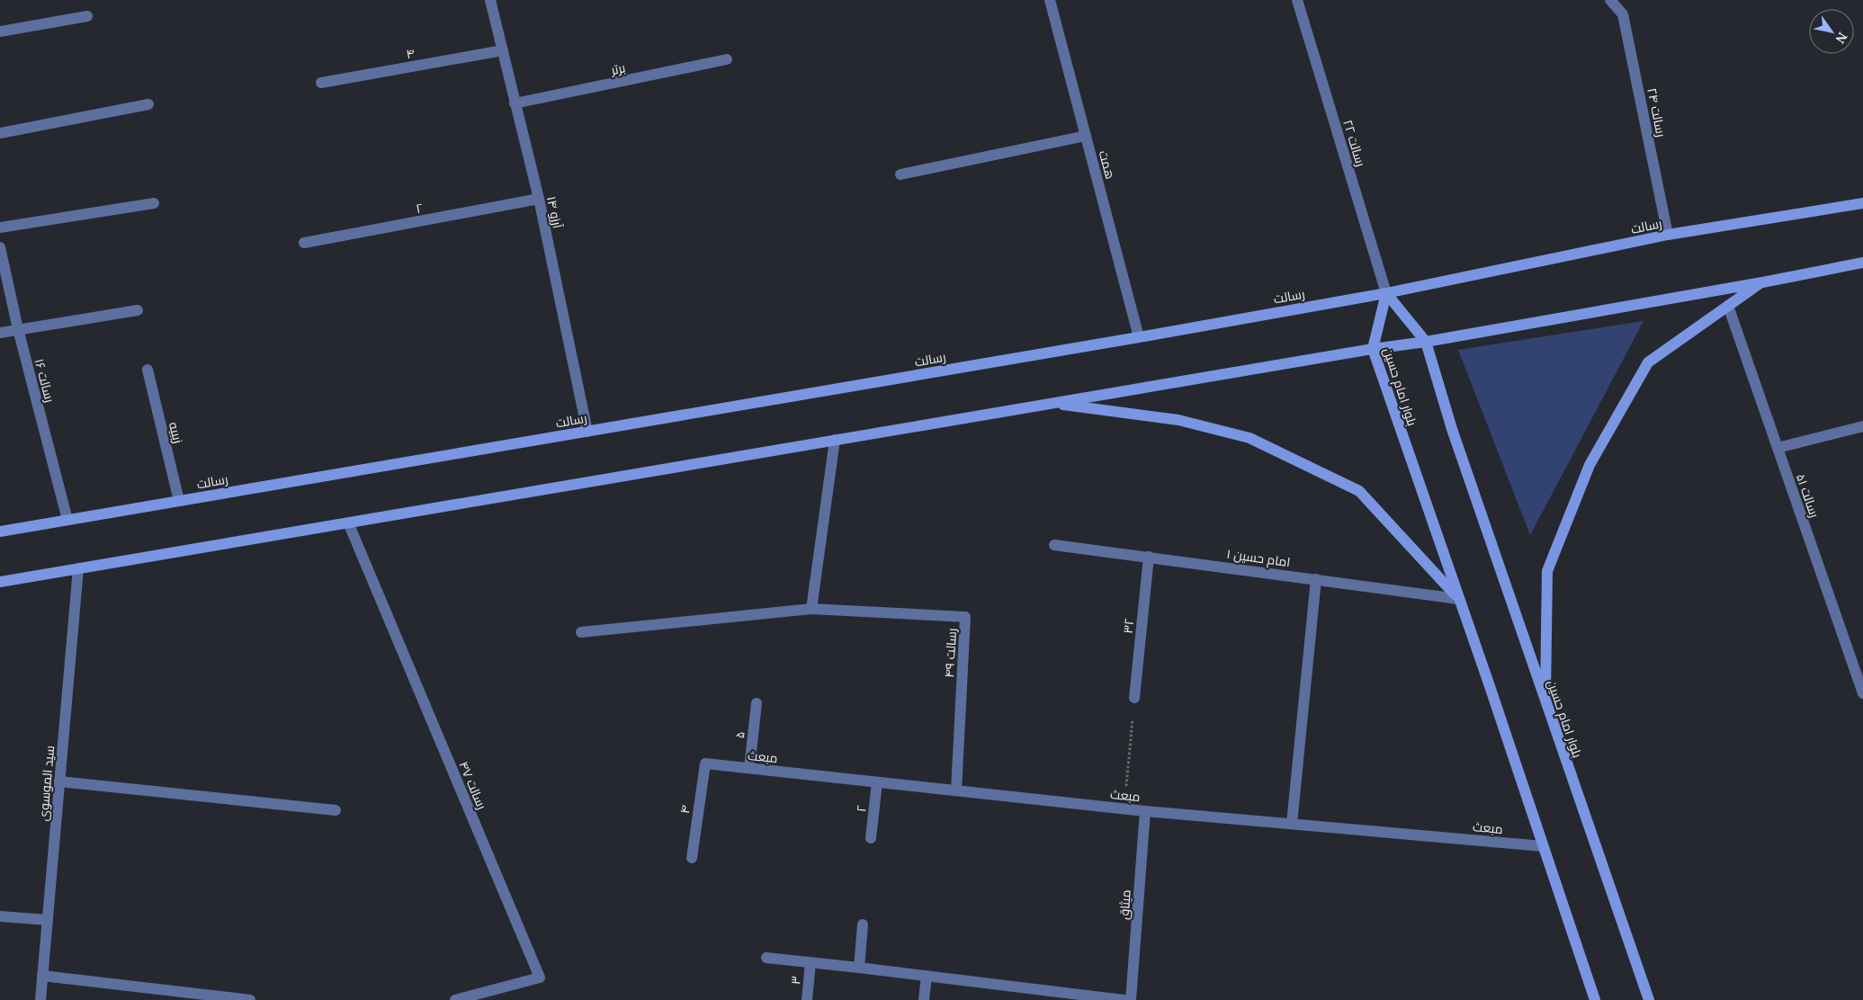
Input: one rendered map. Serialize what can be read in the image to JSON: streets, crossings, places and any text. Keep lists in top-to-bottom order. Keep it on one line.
{"streets":{"main road":["رسالت","بلوار امام حسین"],"street":["۴","برتر","رسالت ۲۴","رسالت ۲۲","همت","۲","۱۴ آرزو","رسالت ۱۶","زیبیه","رسالت ۵۱","امام حسین ۱","۳۲","رسالت ۴۹","۵","مبعث","سید الموسوی","رسالت ۴۷","میثاق","۳"]},"crossings":[["۴","۱۴ آرزو"],["۴","مبعث"],["برتر","۱۴ آرزو"],["رسالت ۲۴","رسالت"],["رسالت ۲۲","رسالت"],["رسالت ۲۲","بلوار امام حسین"],["همت","رسالت"],["۲","۱۴ آرزو"],["۲","مبعث"],["۱۴ آرزو","رسالت"],["رسالت","رسالت ۱۶"],["رسالت","بلوار امام حسین"],["رسالت","زیبیه"],["بلوار امام حسین","امام حسین ۱"],["بلوار امام حسین","مبعث"],["امام حسین ۱","۳۲"],["رسالت ۴۹","مبعث"],["۵","مبعث"],["مبعث","میثاق"]],"north":"bottom right"}
